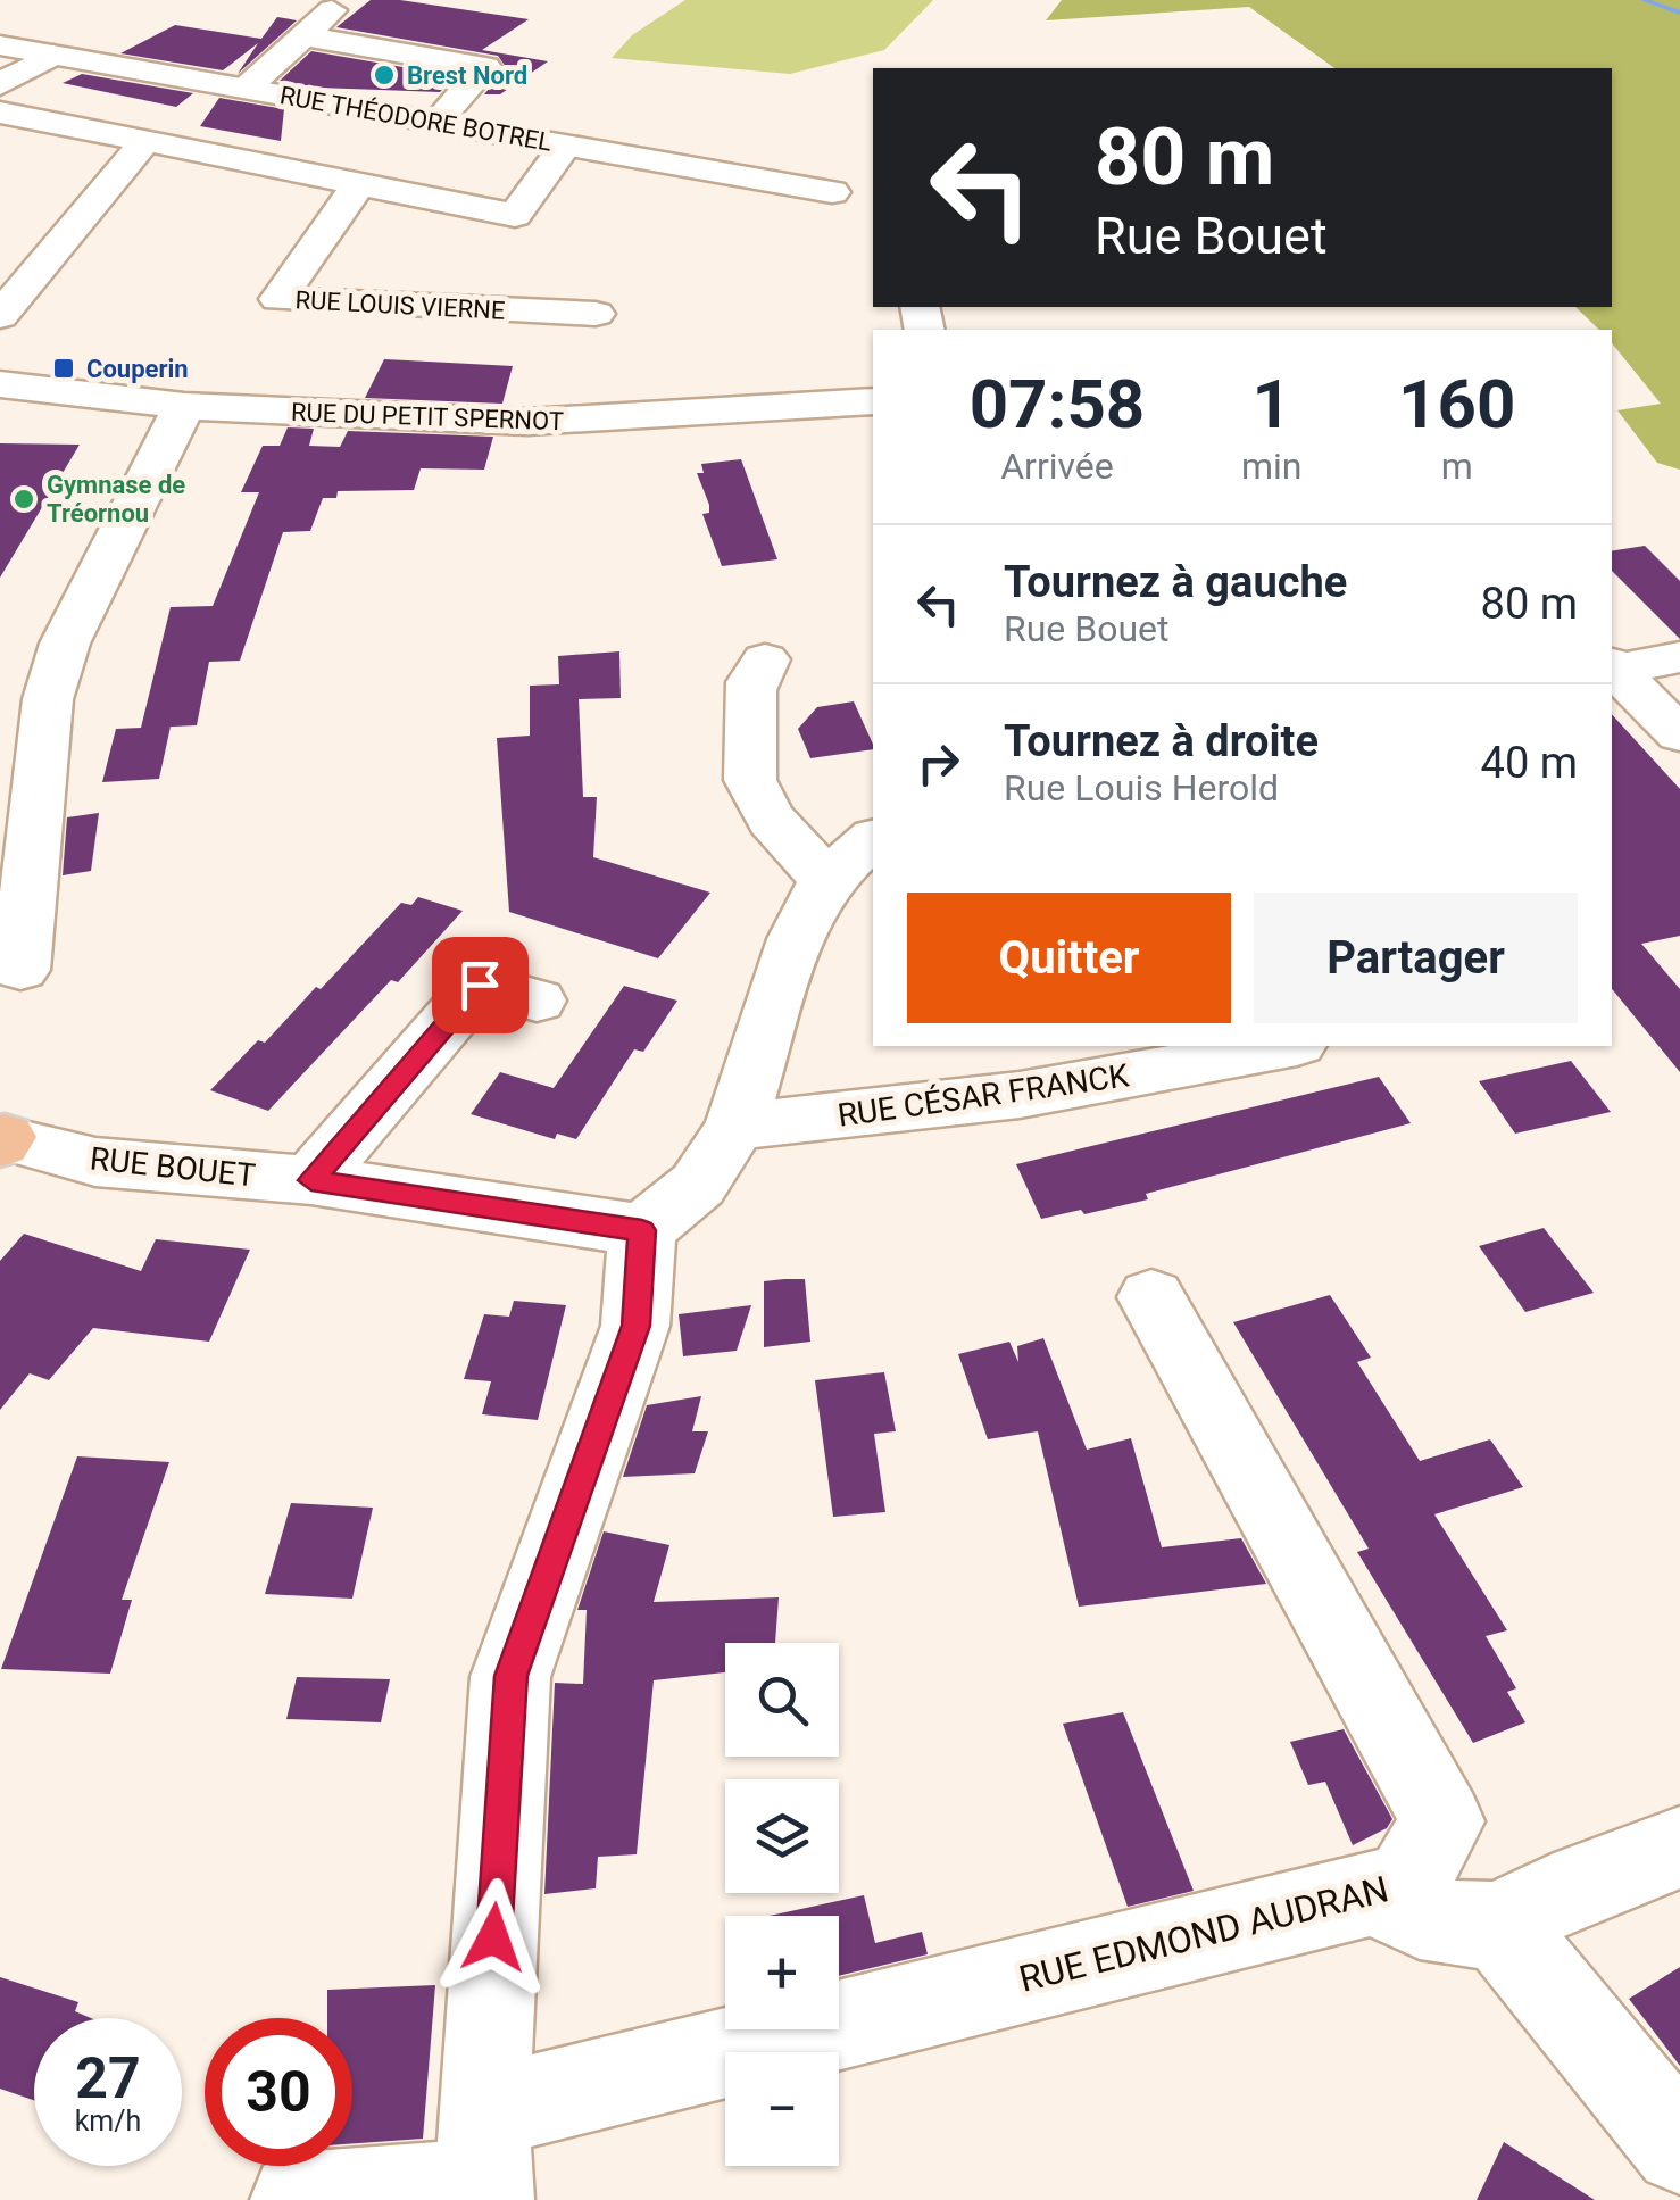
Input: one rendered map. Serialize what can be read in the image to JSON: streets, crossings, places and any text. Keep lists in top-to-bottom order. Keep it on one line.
{"streets":{"street":["RUE THÉODORE BOTREL","RUE LOUIS VIERNE","RUE DU PETIT SPERNOT","RUE CÉSAR FRANCK","RUE BOUET","RUE EDMOND AUDRAN"]},"places":{"other":["Brest Nord","Gymnase de Tréornou"],"transit":["Couperin"]},"page":{"turn":["80 m","Rue Bouet"],"eta":["07:58","Arrivée","1","min","160","m"],"list":[{"name":"Tournez à gauche","note":"Rue Bouet","value":"80 m"},{"name":"Tournez à droite","note":"Rue Louis Herold","value":"40 m"}],"buttons":["Quitter","Partager"],"map_buttons":["+","−"],"speed":"27 km/h","limit":"30"}}
